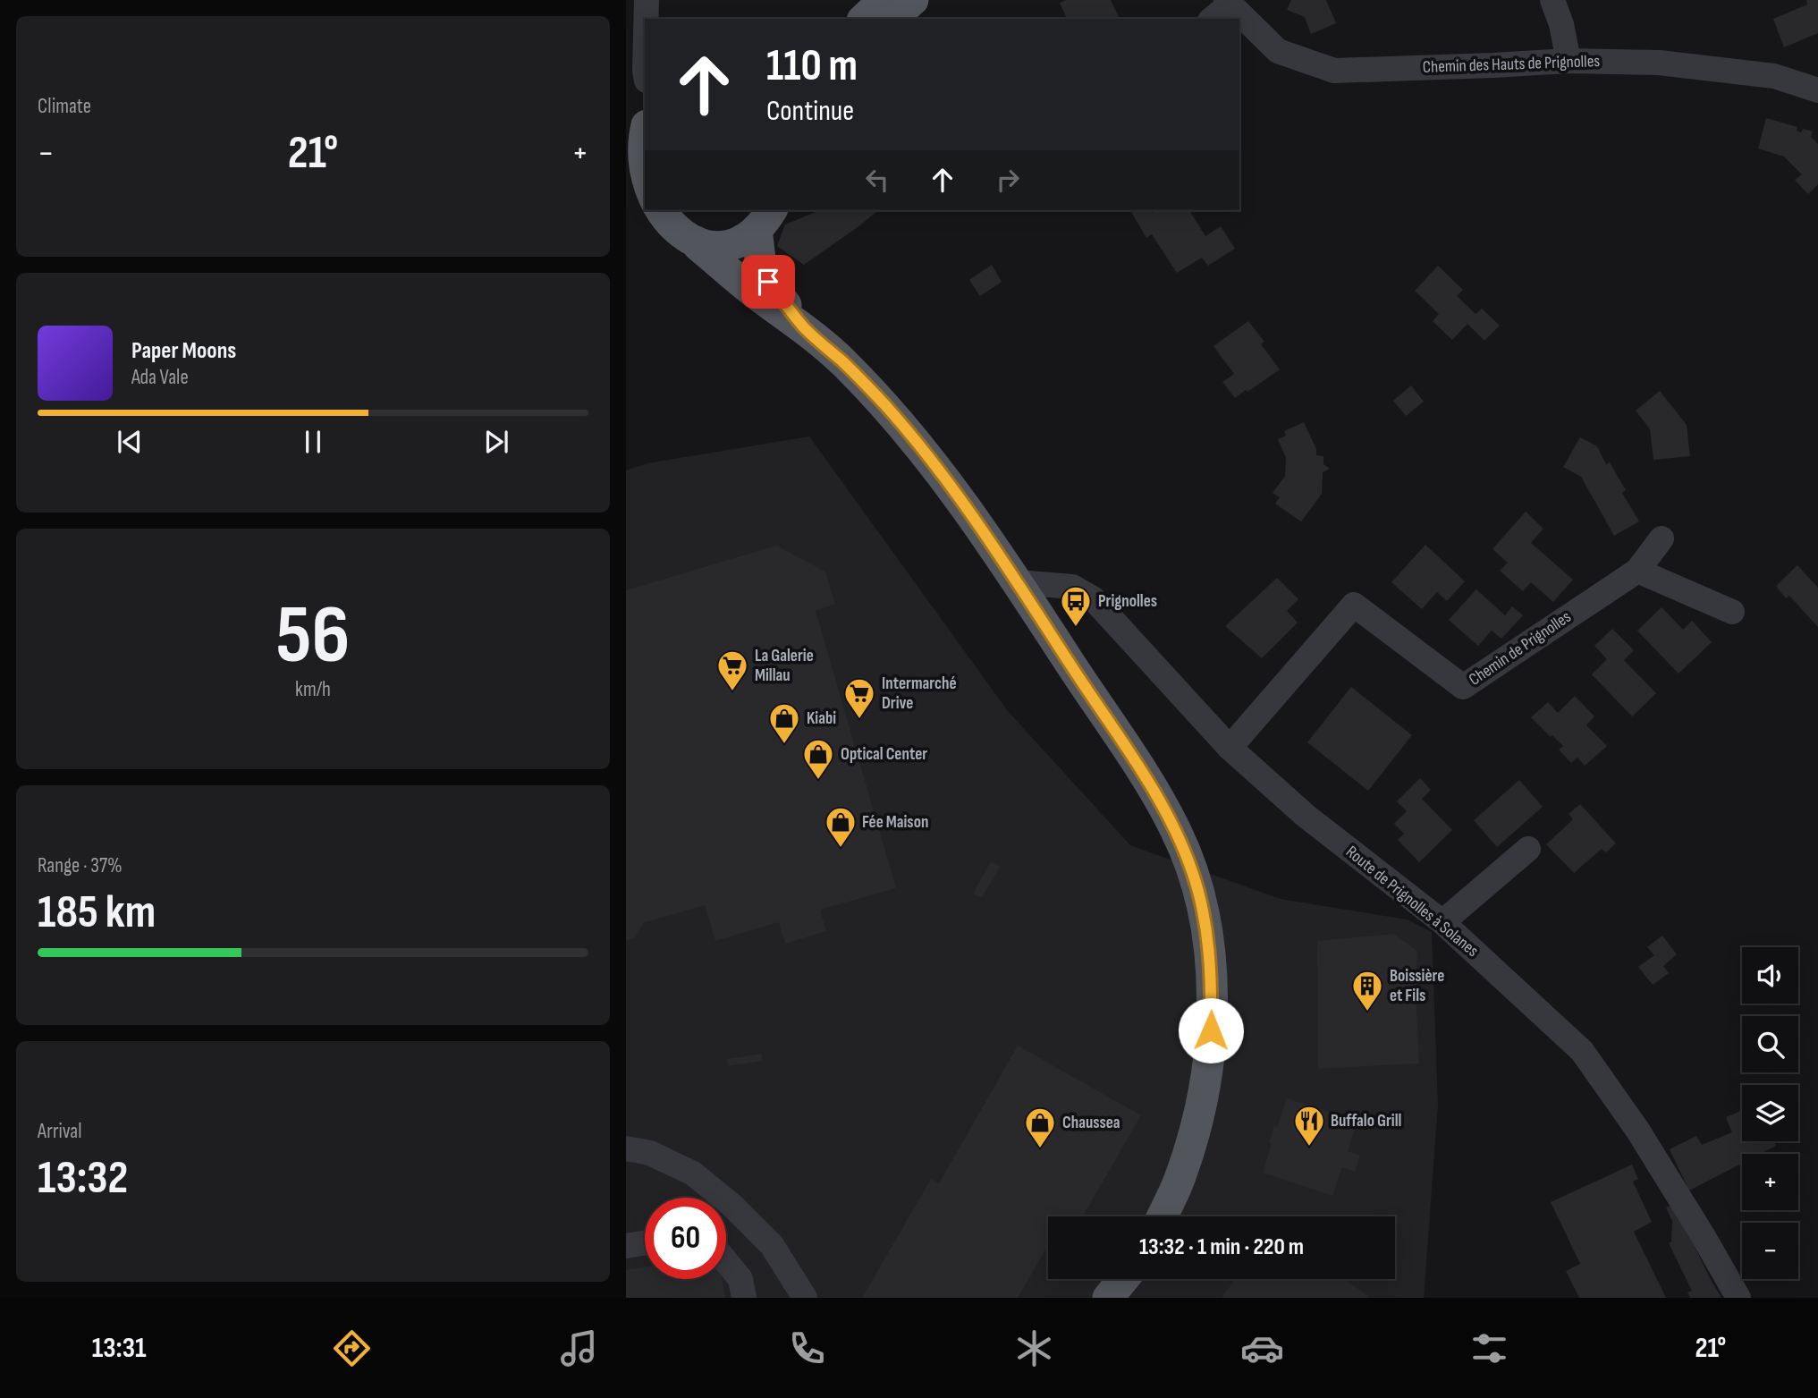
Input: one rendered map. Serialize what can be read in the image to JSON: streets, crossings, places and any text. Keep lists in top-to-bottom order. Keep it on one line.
{"streets":{"street":["Chemin des Hauts de Prignolles","Chemin de Prignolles","Route de Prignolles à Solanes"]},"crossings":[["Chemin de Prignolles","Route de Prignolles à Solanes"]],"places":{"bus stop":["Prignolles"],"supermarket":["La Galerie Millau","Intermarché Drive"],"shop":["Kiabi","Optical Center","Fée Maison","Chaussea"],"building":["Boissière et Fils"],"restaurant":["Buffalo Grill"]},"page":{"tile":["Climate",["56","km/h"],["Range · 37%","185 km"],["Arrival","13:32"]],"turn":["110 m","Continue"],"heat":["−","21°","+"],"song":["Paper Moons","Ada Vale"],"map_buttons":["+","−"],"limit":"60","trip":"13:32 · 1 min · 220 m","tabs":["13:31","21°"]}}
